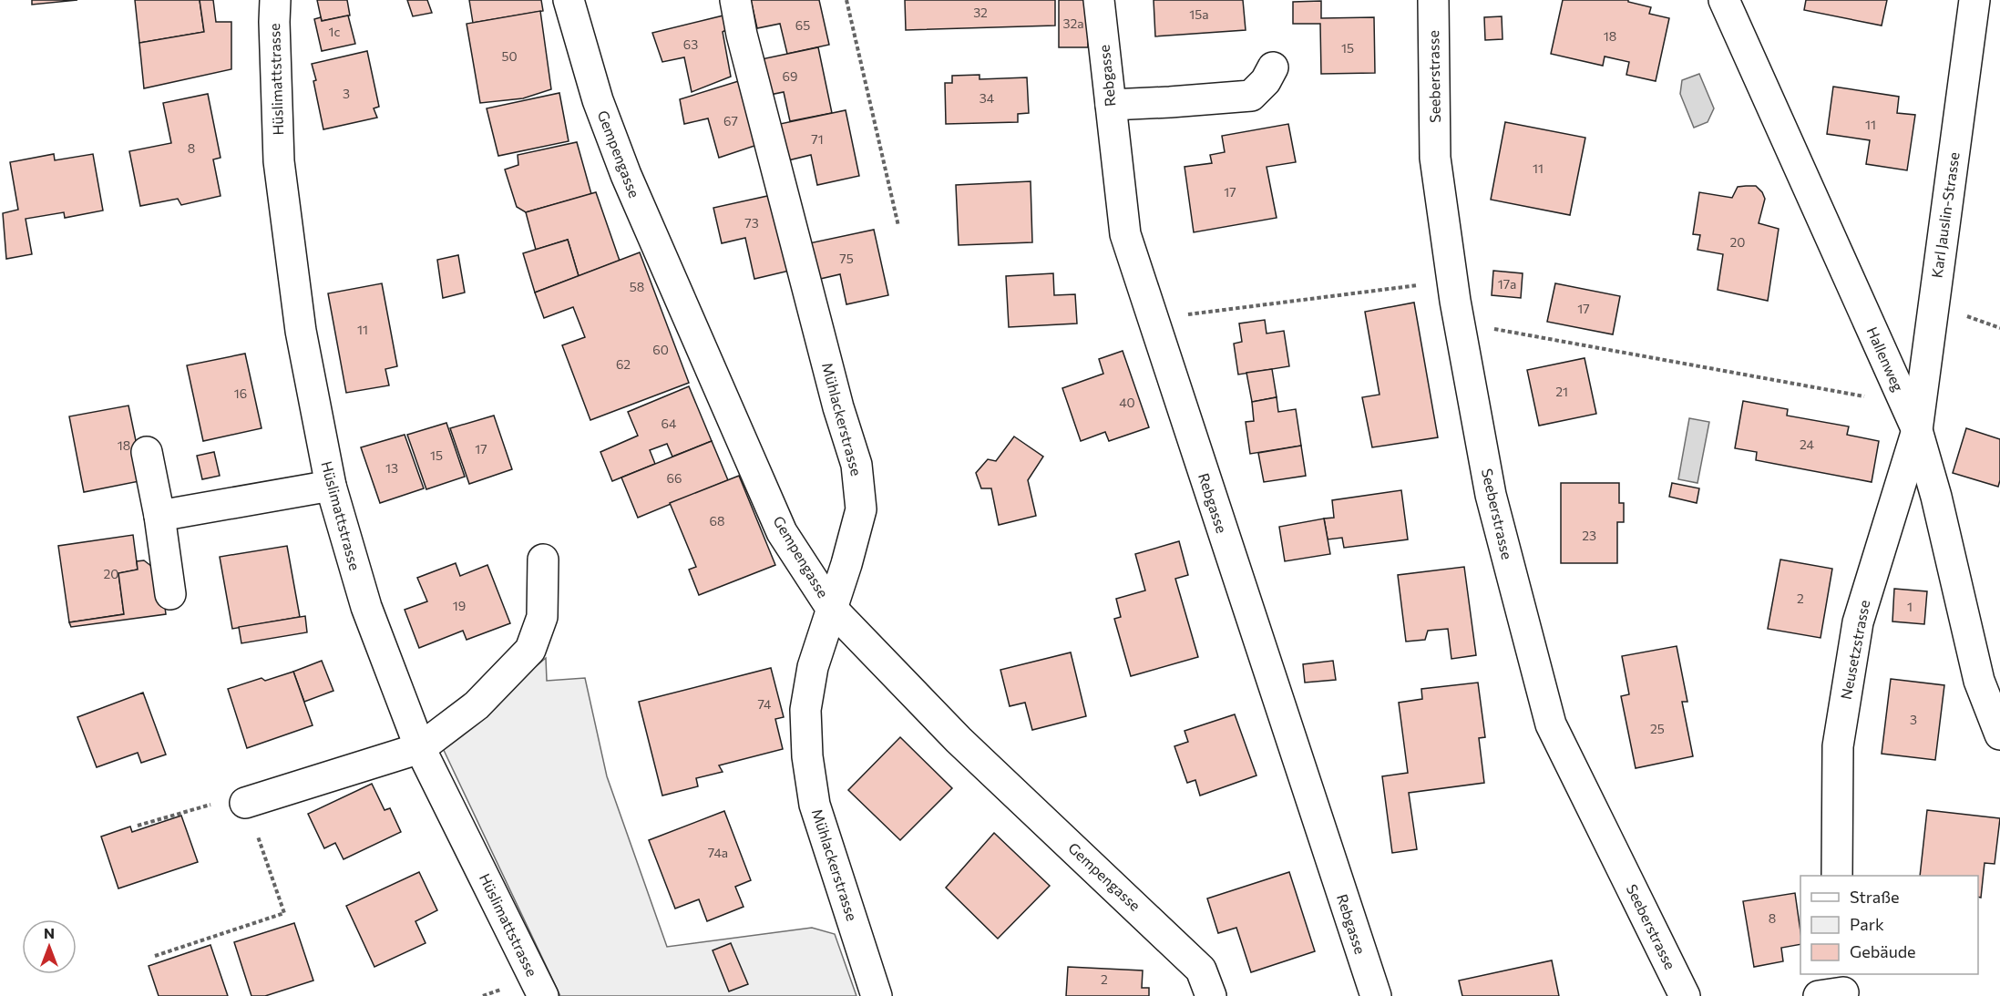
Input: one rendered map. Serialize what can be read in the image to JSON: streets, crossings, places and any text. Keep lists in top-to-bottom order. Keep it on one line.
{"streets":{"street":["Rebgasse","Seeberstrasse","Hüslimattstrasse","Gempengasse","Karl Jauslin-Strasse","Hallenweg","Mühlackerstrasse","Neusetzstrasse"]},"crossings":[["Gempengasse","Mühlackerstrasse"],["Karl Jauslin-Strasse","Hallenweg"],["Karl Jauslin-Strasse","Neusetzstrasse"],["Hallenweg","Neusetzstrasse"]],"house_numbers":["32","15a","32a","65","1c","18","63","15","50","69","3","34","67","11","71","8","11","17","73","20","75","17a","58","17","11","60","62","21","16","40","64","24","18","17","15","13","66","68","23","20","2","19","1","74","3","25","74a","8","2"],"legend":["Straße","Park","Gebäude"],"north":"top"}
